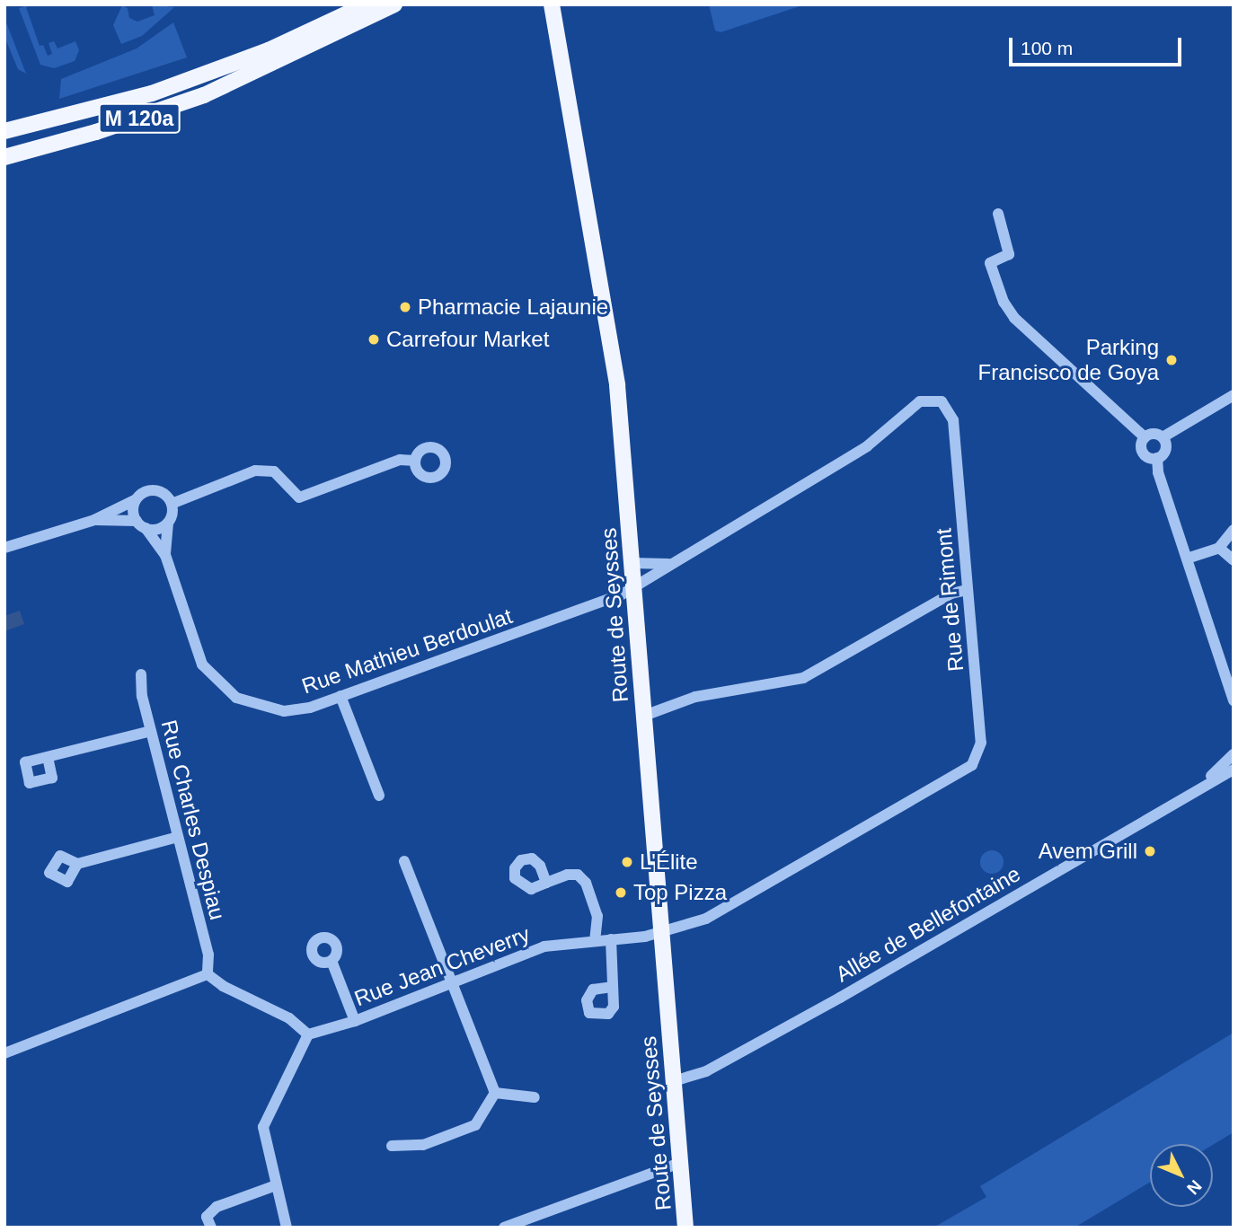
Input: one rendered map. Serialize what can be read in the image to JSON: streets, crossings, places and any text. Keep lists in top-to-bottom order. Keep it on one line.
{"streets":{"main road":["M 120a","Route de Seysses"],"street":["Rue de Rimont","Rue Mathieu Berdoulat","Rue Charles Despiau","Allée de Bellefontaine","Rue Jean Cheverry"]},"crossings":[["Rue de Rimont","Route de Seysses"],["Rue de Rimont","Rue Mathieu Berdoulat"],["Rue de Rimont","Rue Jean Cheverry"],["Route de Seysses","Rue Mathieu Berdoulat"],["Route de Seysses","Allée de Bellefontaine"],["Route de Seysses","Rue Jean Cheverry"]],"places":["Pharmacie Lajaunie","Carrefour Market","Parking Francisco de Goya","Avem Grill","L'Élite","Top Pizza"],"scale_bar":"100 m","north":"bottom right"}
